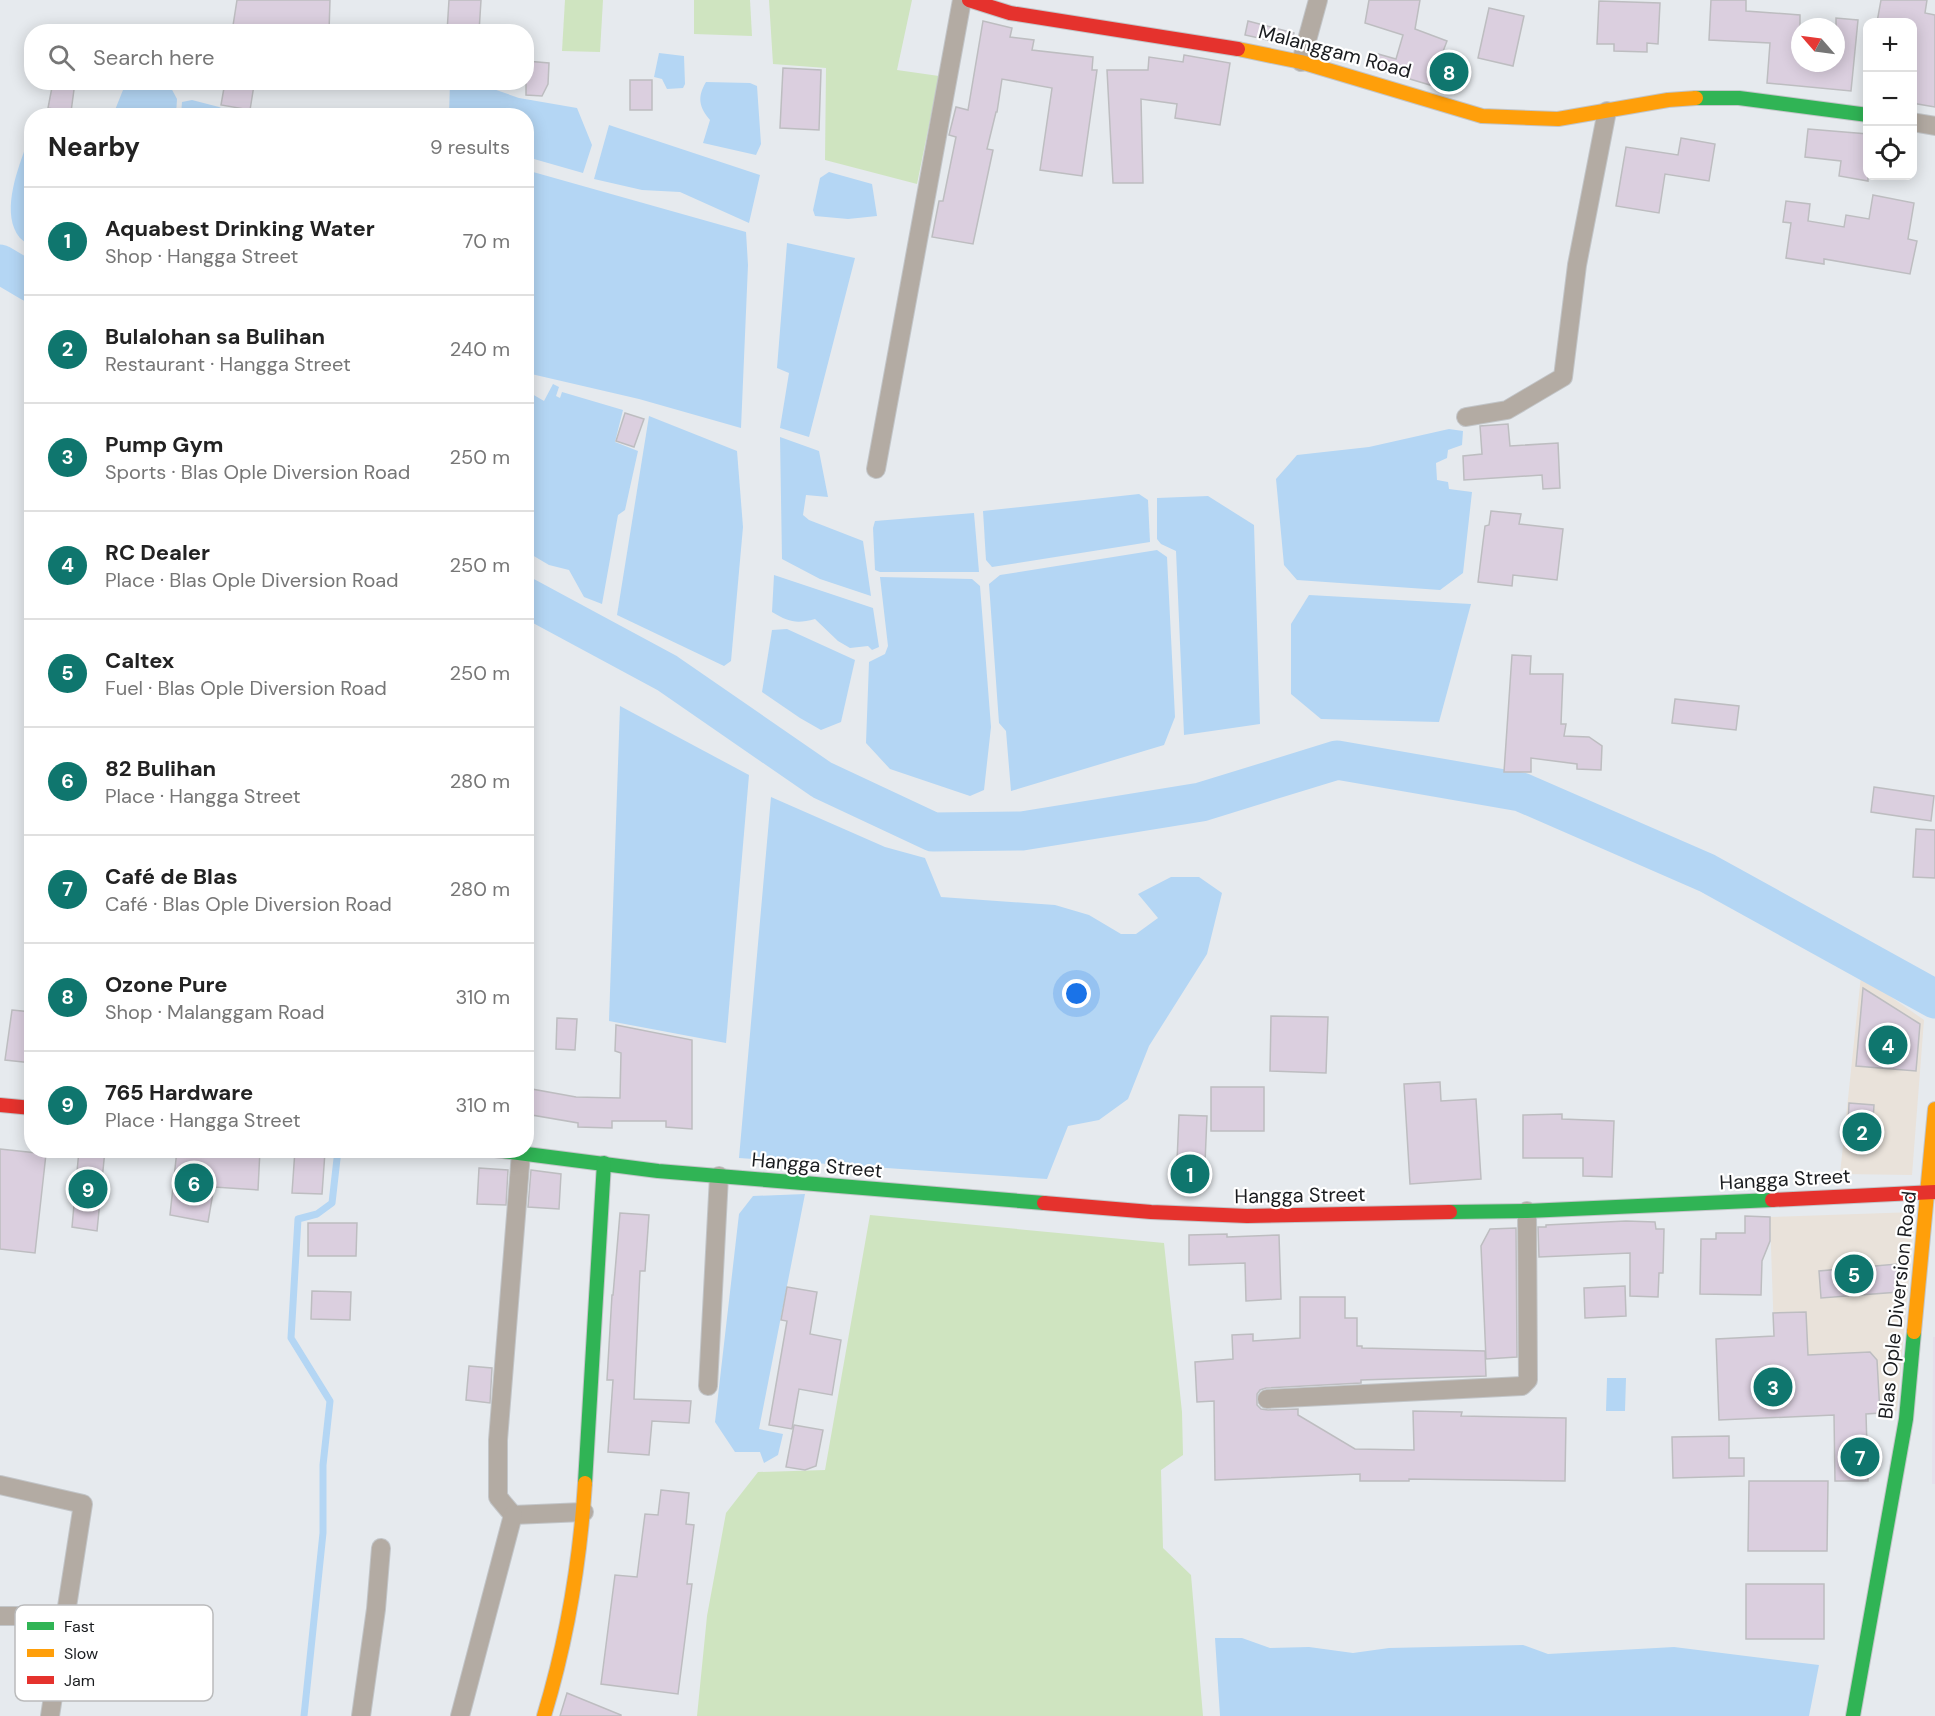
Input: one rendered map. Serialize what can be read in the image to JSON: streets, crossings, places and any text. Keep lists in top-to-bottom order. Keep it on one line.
{"streets":{"street":["Malanggam Road","Hangga Street","Blas Ople Diversion Road"]},"crossings":[["Hangga Street","Blas Ople Diversion Road"]],"legend":["Fast","Slow","Jam"],"north":"top left","page":{"map_buttons":["+","−"],"search":"Search here","pins":["8","4","2","1","6","9","5","3","7"],"heading":["Nearby","9 results"],"list":[{"mark":"1","name":"Aquabest Drinking Water","note":"Shop · Hangga Street","value":"70 m"},{"mark":"2","name":"Bulalohan sa Bulihan","note":"Restaurant · Hangga Street","value":"240 m"},{"mark":"3","name":"Pump Gym","note":"Sports · Blas Ople Diversion Road","value":"250 m"},{"mark":"4","name":"RC Dealer","note":"Place · Blas Ople Diversion Road","value":"250 m"},{"mark":"5","name":"Caltex","note":"Fuel · Blas Ople Diversion Road","value":"250 m"},{"mark":"6","name":"82 Bulihan","note":"Place · Hangga Street","value":"280 m"},{"mark":"7","name":"Café de Blas","note":"Café · Blas Ople Diversion Road","value":"280 m"},{"mark":"8","name":"Ozone Pure","note":"Shop · Malanggam Road","value":"310 m"},{"mark":"9","name":"765 Hardware","note":"Place · Hangga Street","value":"310 m"}]}}
